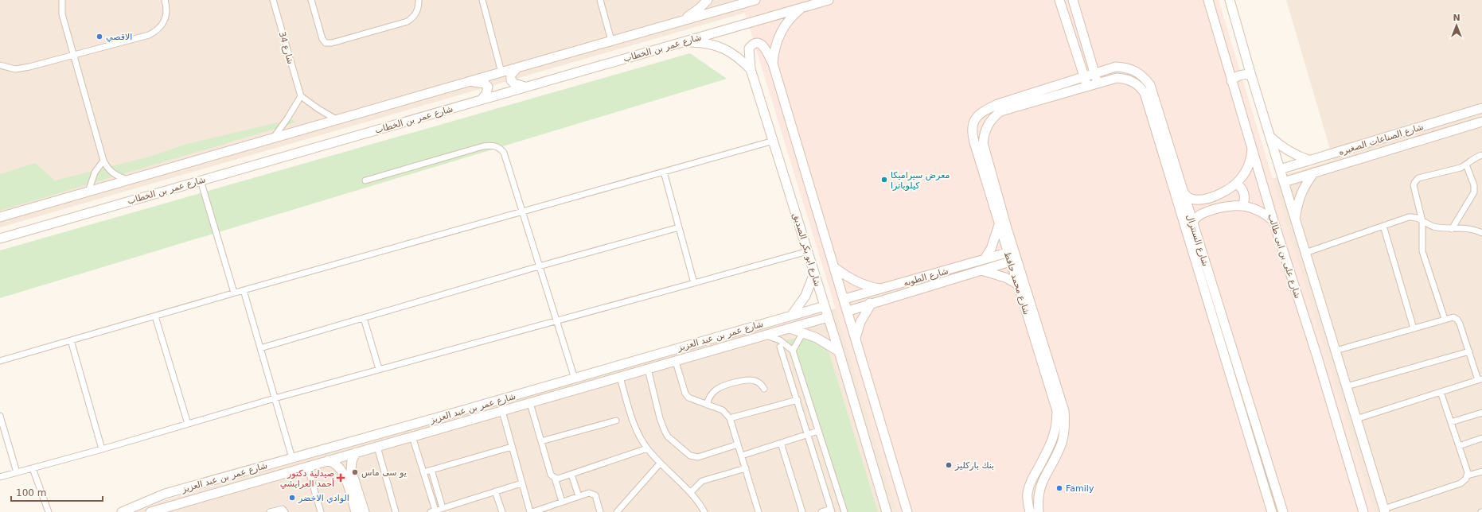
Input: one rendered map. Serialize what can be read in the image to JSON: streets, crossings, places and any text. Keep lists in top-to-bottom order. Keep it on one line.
{"streets":{"street":["شارع 34","شارع عمر بن الخطاب","شارع الصناعات الصغيره","شارع السنترال","شارع ابو بكر الصديق","شارع على بن ابى طالب","شارع الطوبه","شارع محمد حافظ","شارع عمر بن عبد العزيز"]},"crossings":[["شارع عمر بن الخطاب","شارع ابو بكر الصديق"],["شارع السنترال","شارع محمد حافظ"],["شارع ابو بكر الصديق","شارع عمر بن عبد العزيز"],["شارع الطوبه","شارع محمد حافظ"]],"places":{"other":["الاقصي","معرض سيراميكا كيلوباترا","بنك باركليز","يو سى ماس","Family","الوادي الاخضر"],"health":["صيدلية دكتور أحمد العرايشي"]},"scale_bar":"100 m","north":"top"}
